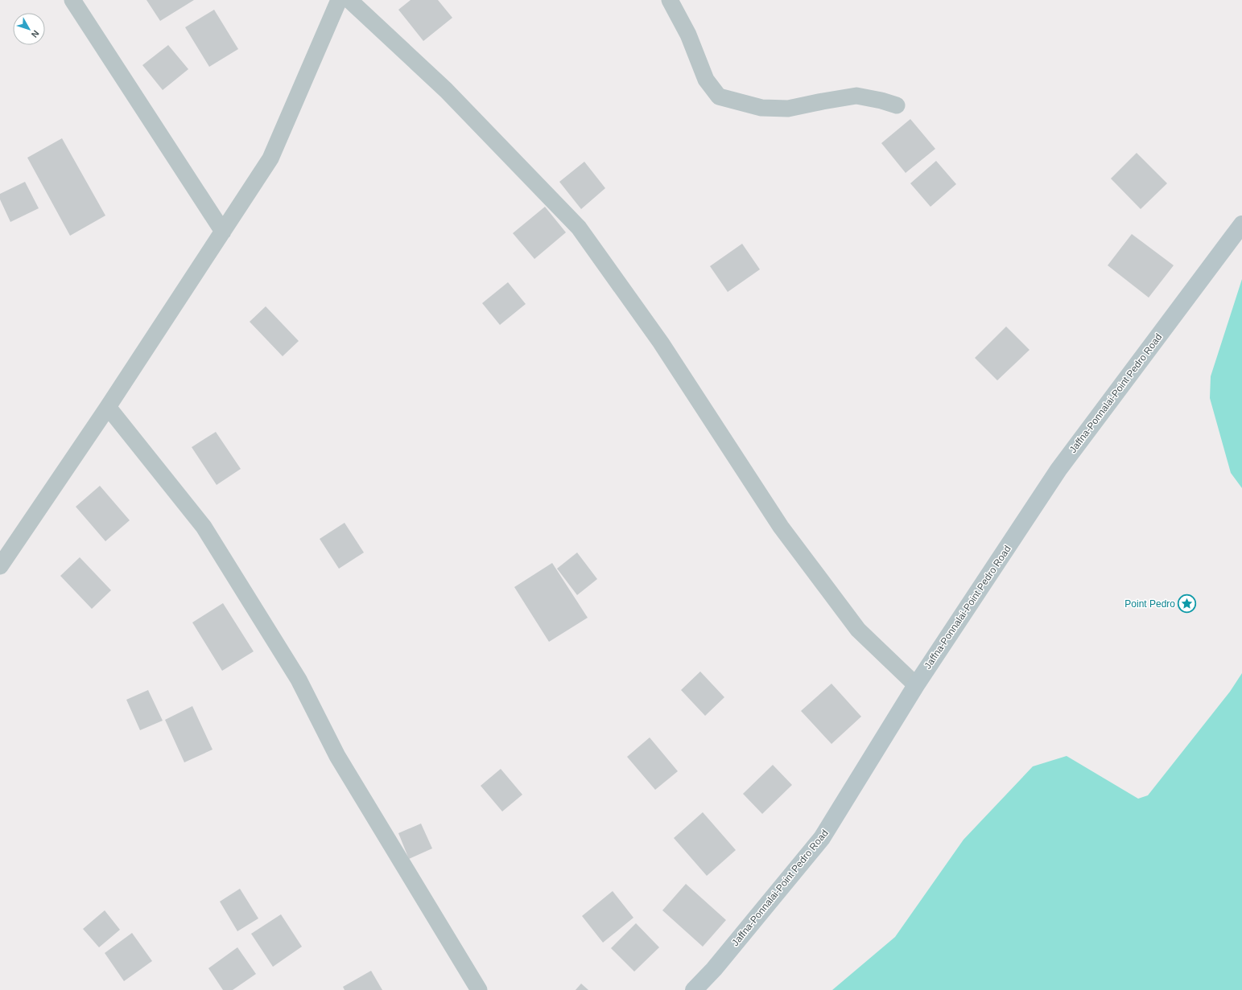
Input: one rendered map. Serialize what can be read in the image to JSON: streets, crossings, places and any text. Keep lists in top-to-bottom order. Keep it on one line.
{"streets":{"main road":["Jaffna-Ponnalai-Point Pedro Road"]},"places":{"place":["Point Pedro"]},"north":"bottom right"}
